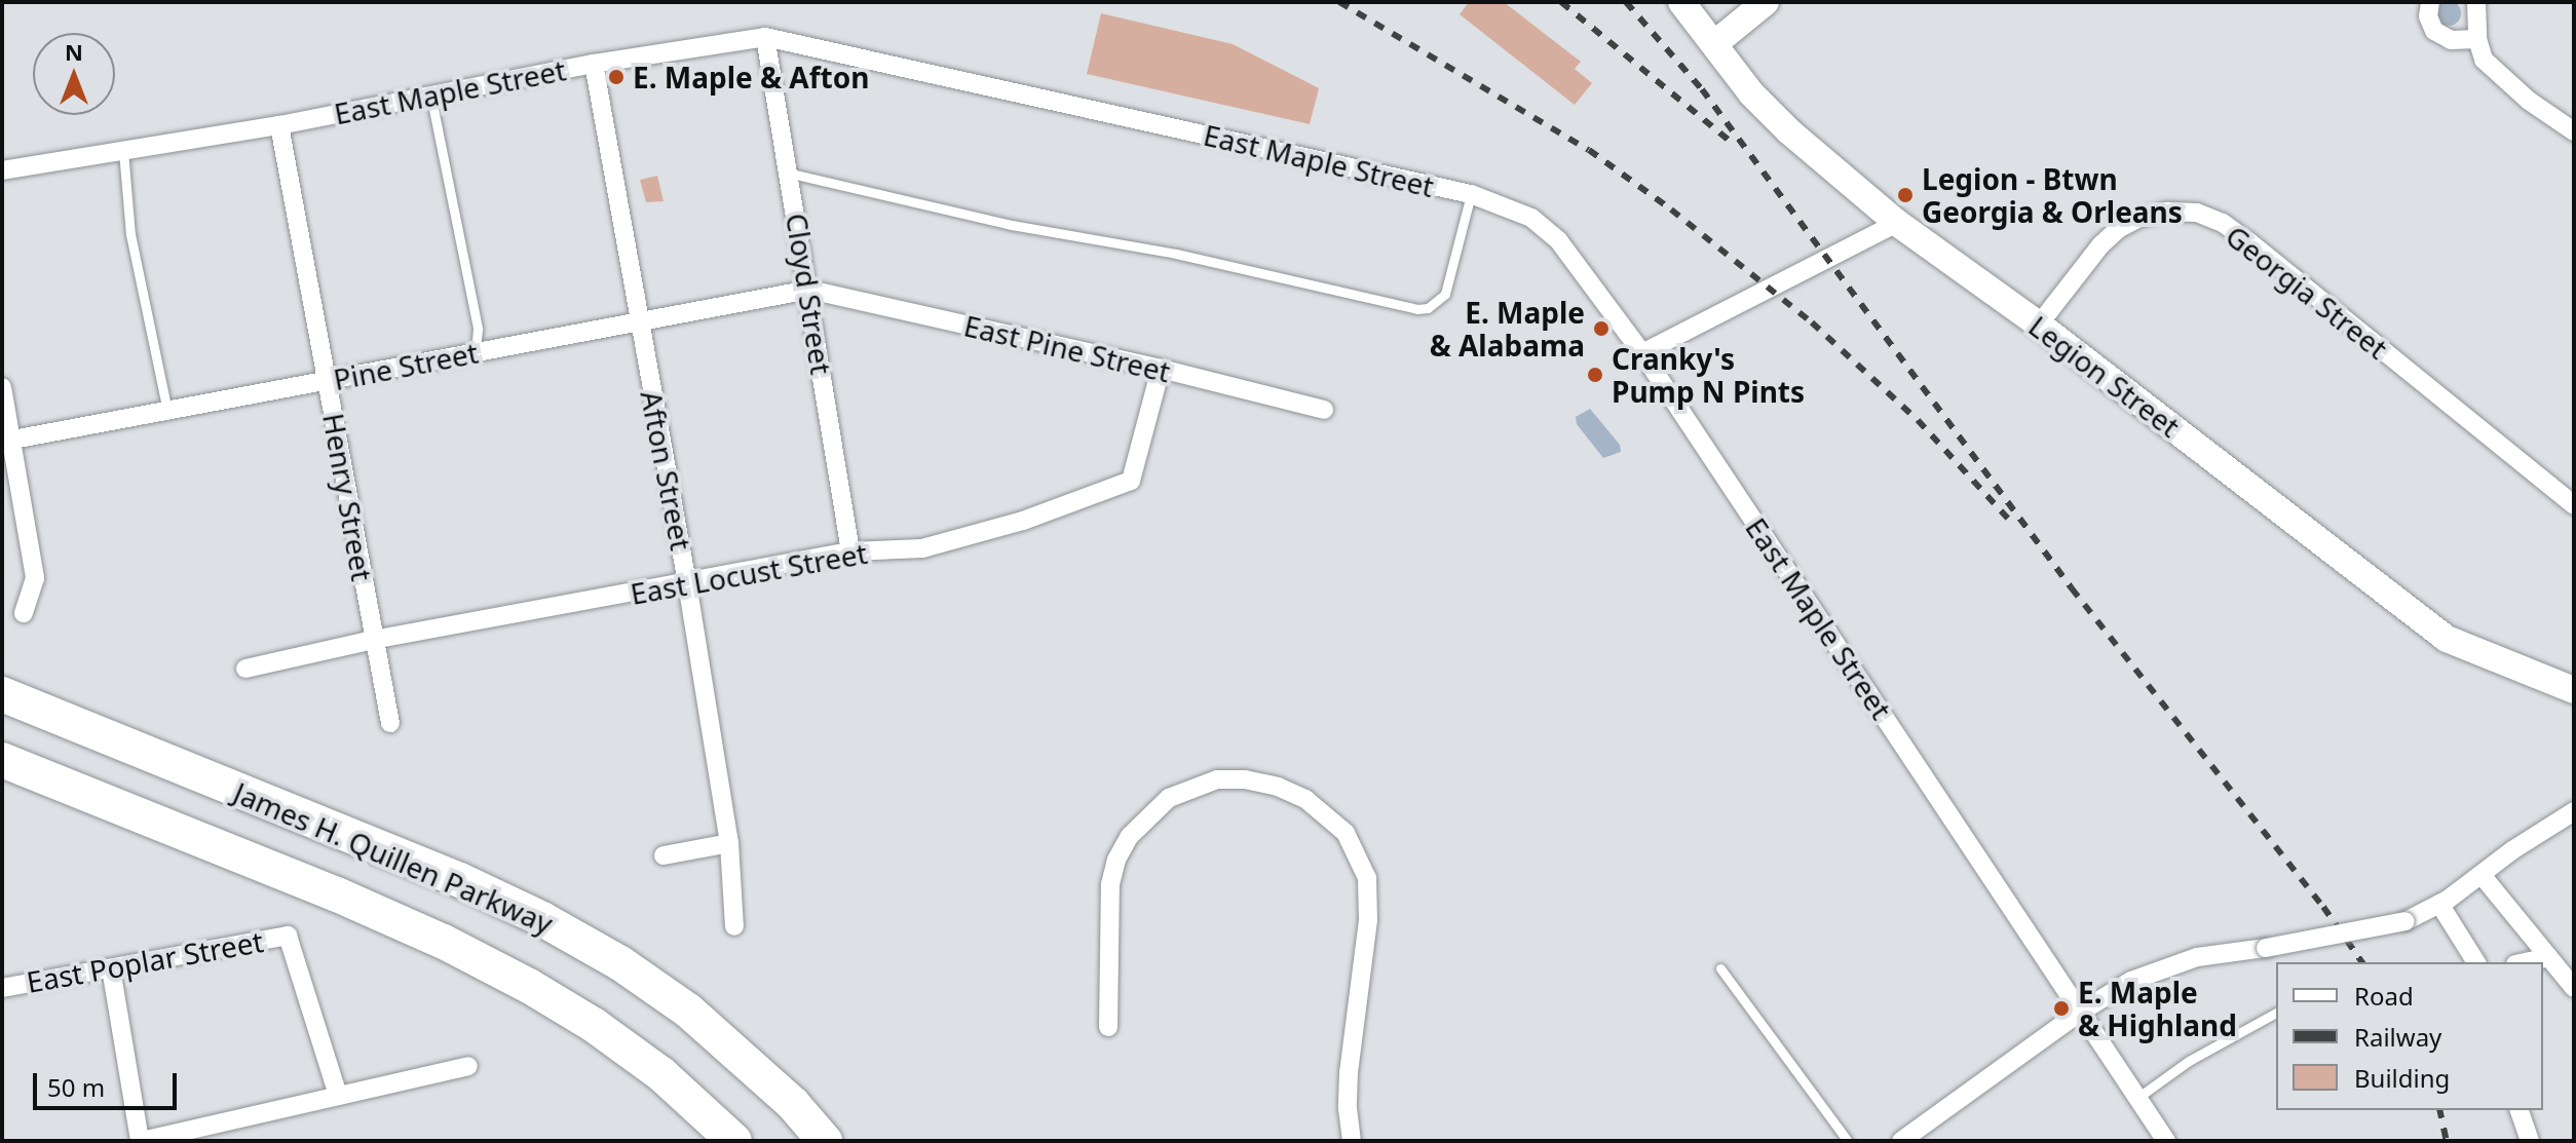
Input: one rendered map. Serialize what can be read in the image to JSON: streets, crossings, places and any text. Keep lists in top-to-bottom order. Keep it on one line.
{"streets":{"highway":["James H. Quillen Parkway"],"main road":["Legion Street"],"street":["East Maple Street","Georgia Street","Cloyd Street","East Pine Street","Pine Street","Afton Street","Henry Street","East Locust Street","East Poplar Street"]},"crossings":[["East Maple Street","Cloyd Street"],["East Maple Street","Afton Street"],["East Maple Street","Henry Street"],["Georgia Street","Legion Street"],["Cloyd Street","East Pine Street"],["Cloyd Street","Pine Street"],["Cloyd Street","East Locust Street"],["East Pine Street","Pine Street"],["East Pine Street","East Locust Street"],["Pine Street","Afton Street"],["Pine Street","Henry Street"],["Afton Street","East Locust Street"],["Henry Street","East Locust Street"]],"places":["E. Maple & Afton","Legion - Btwn Georgia & Orleans","E. Maple & Alabama","Cranky's Pump N Pints","E. Maple & Highland"],"legend":["Road","Railway","Building"],"scale_bar":"50 m","north":"top"}
